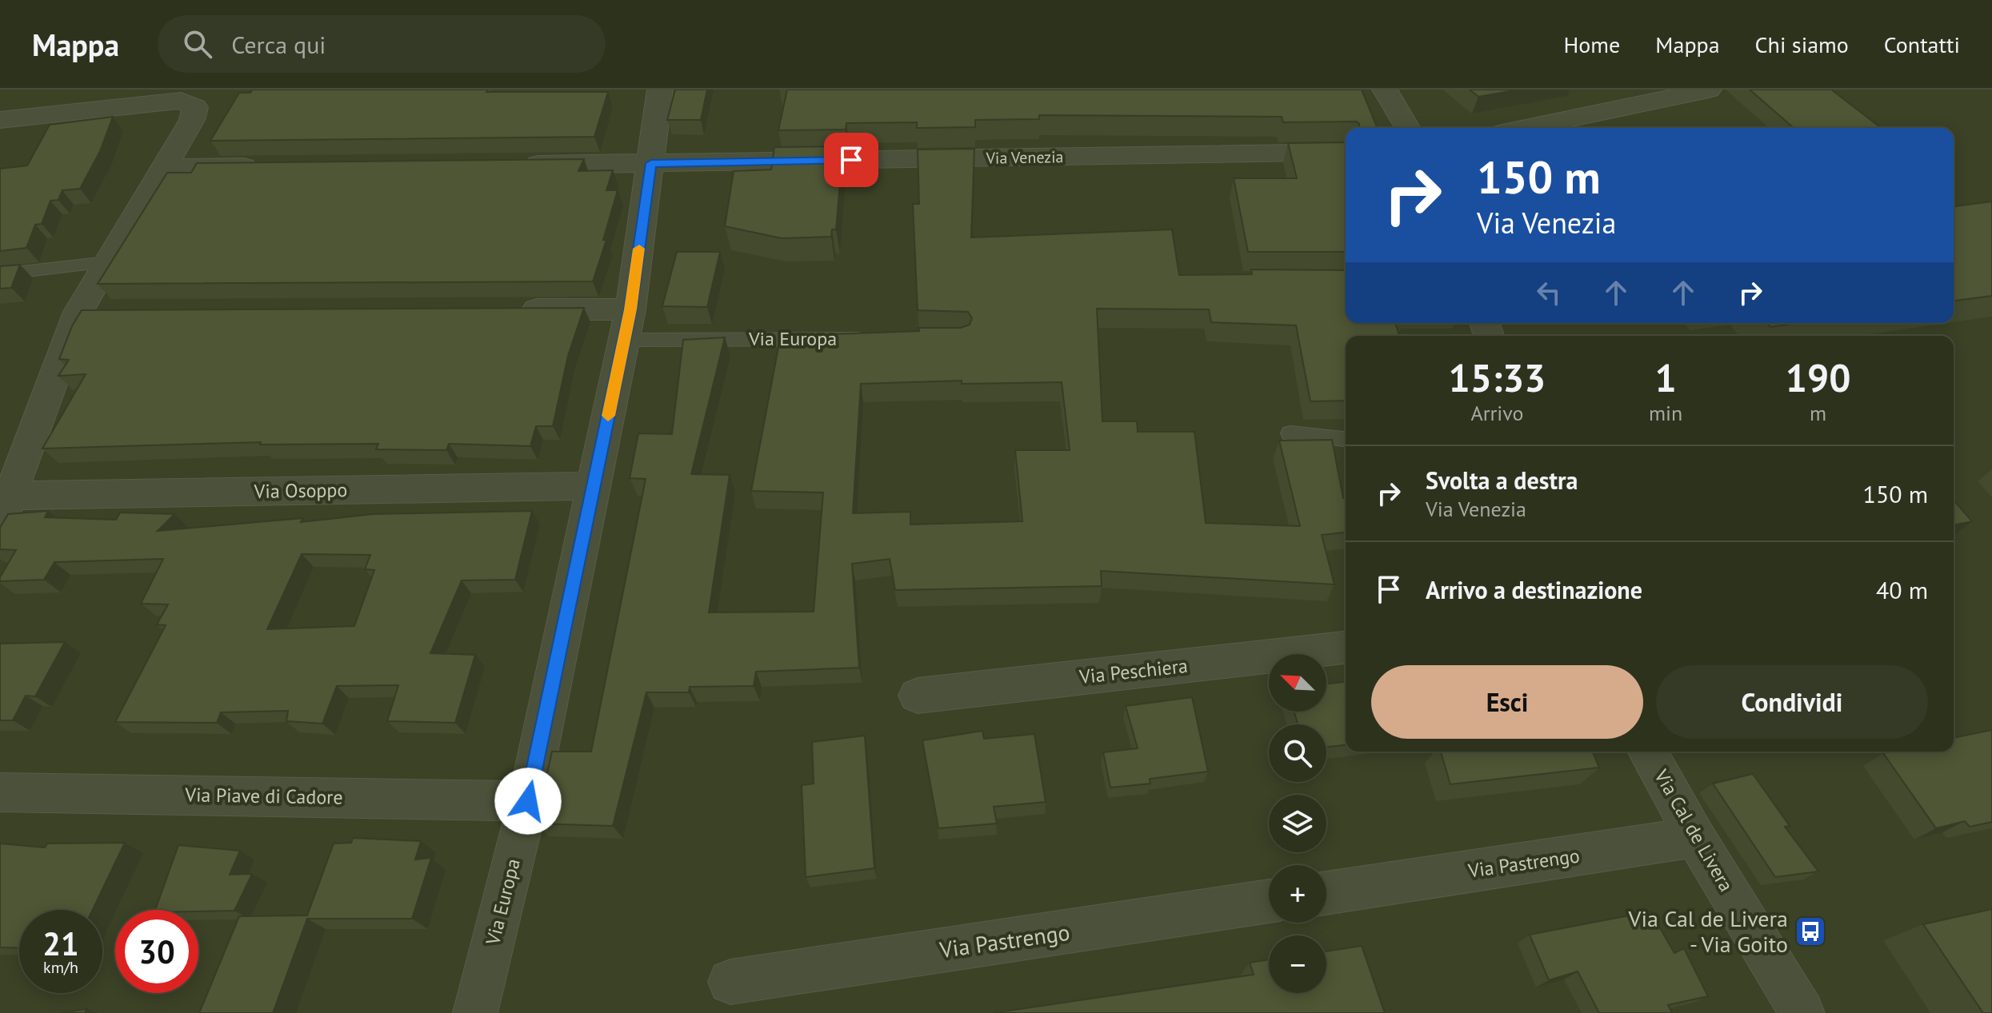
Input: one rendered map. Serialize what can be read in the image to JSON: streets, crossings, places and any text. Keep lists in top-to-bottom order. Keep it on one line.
{"streets":{"street":["Via Venezia","Via Europa","Via Osoppo","Via Peschiera","Via Piave di Cadore","Via Cal de Livera","Via Pastrengo"]},"crossings":[["Via Venezia","Via Europa"],["Via Europa","Via Osoppo"],["Via Europa","Via Piave di Cadore"],["Via Cal de Livera","Via Pastrengo"]],"places":{"bus stop":["Via Cal de Livera - Via Goito"]},"north":"top left","page":{"header":"Mappa","search":"Cerca qui","nav":["Home","Mappa","Chi siamo","Contatti"],"turn":["150 m","Via Venezia"],"eta":["15:33","Arrivo","1","min","190","m"],"list":[{"name":"Svolta a destra","note":"Via Venezia","value":"150 m"},{"name":"Arrivo a destinazione","value":"40 m"}],"buttons":["Esci","Condividi"],"map_buttons":["+","−"],"speed":"21 km/h","limit":"30"}}
